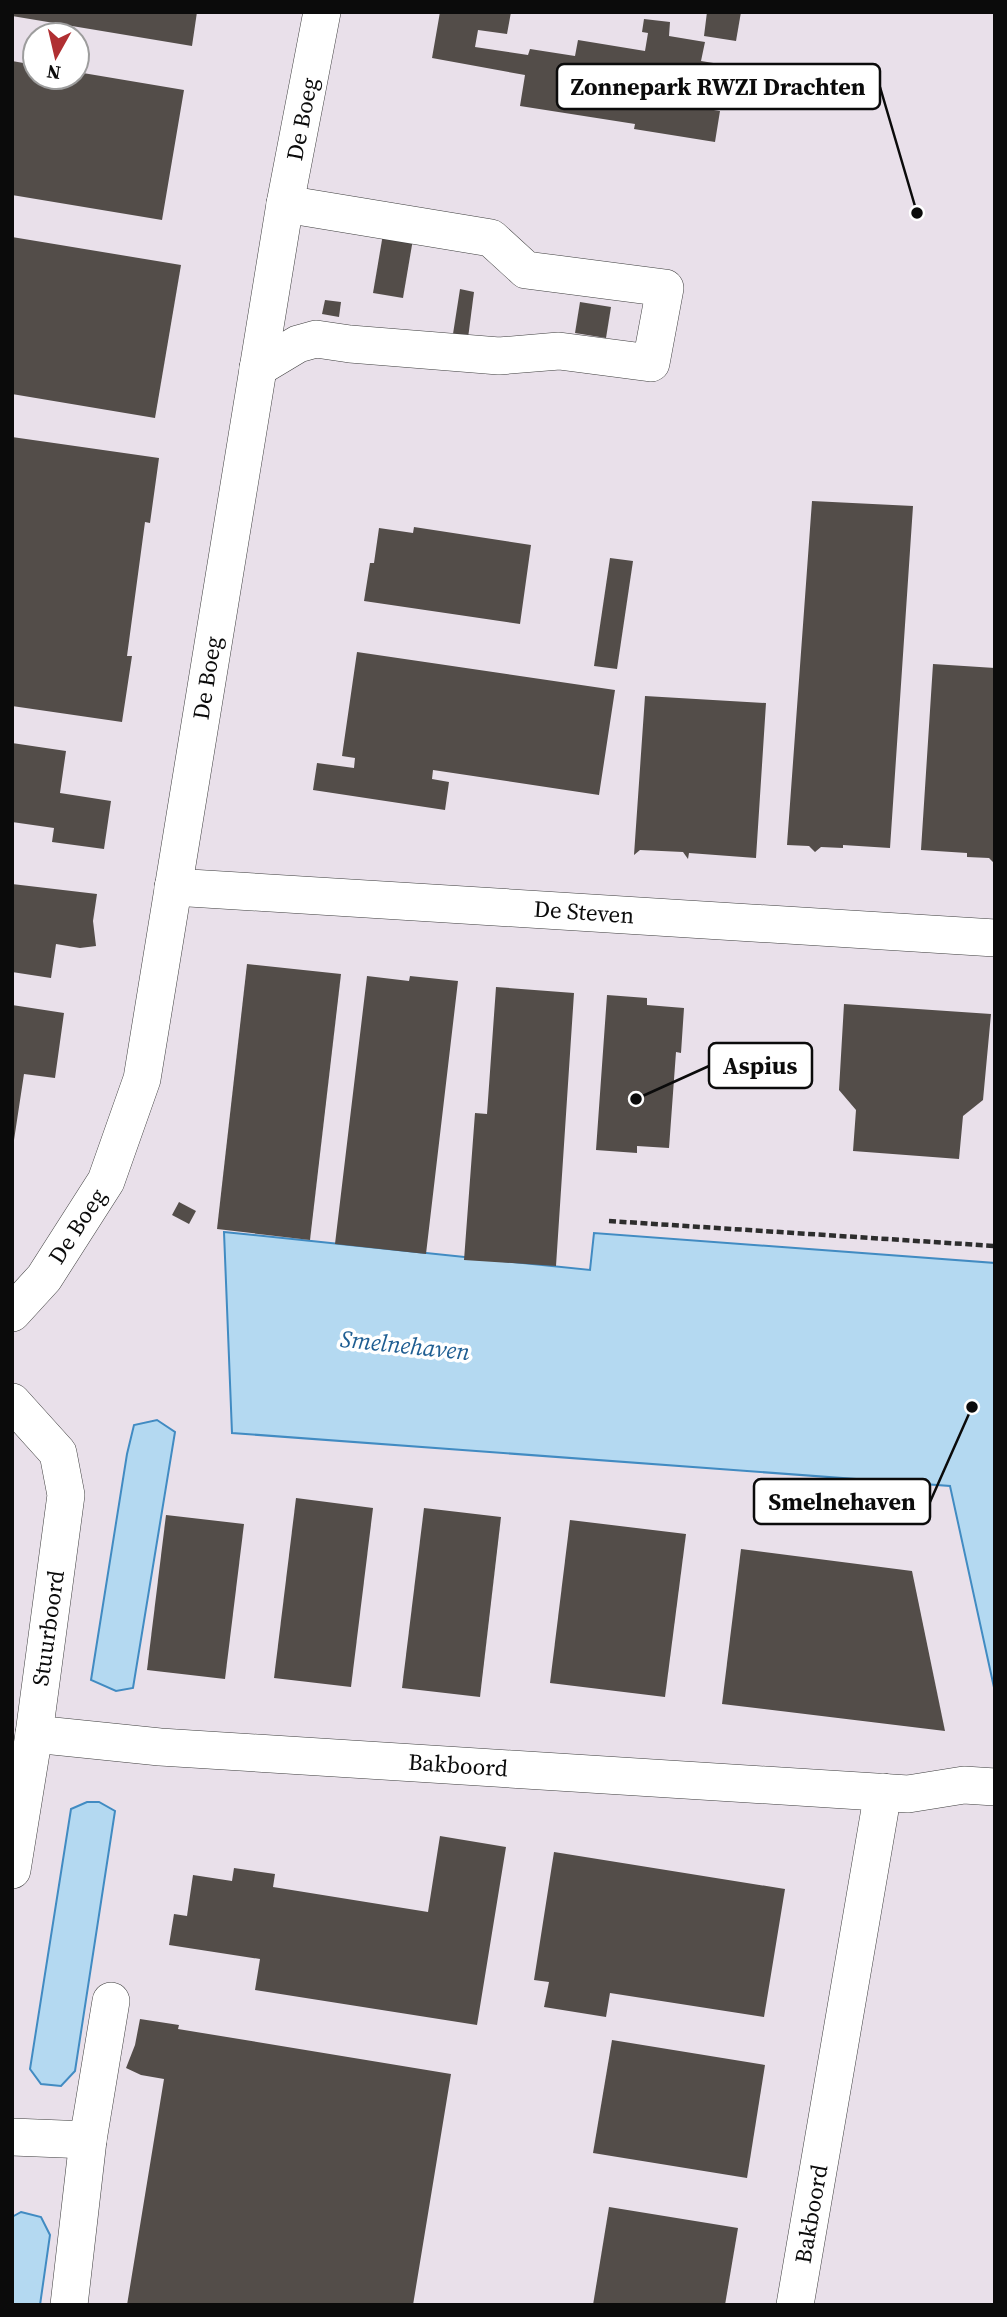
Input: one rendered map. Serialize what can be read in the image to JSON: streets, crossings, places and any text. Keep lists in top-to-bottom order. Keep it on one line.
{"streets":{"street":["De Boeg","De Steven","Stuurboord","Bakboord"]},"crossings":[["De Boeg","De Steven"],["Stuurboord","Bakboord"]],"water":["Smelnehaven"],"places":["Zonnepark RWZI Drachten","Aspius","Smelnehaven"],"north":"bottom"}
